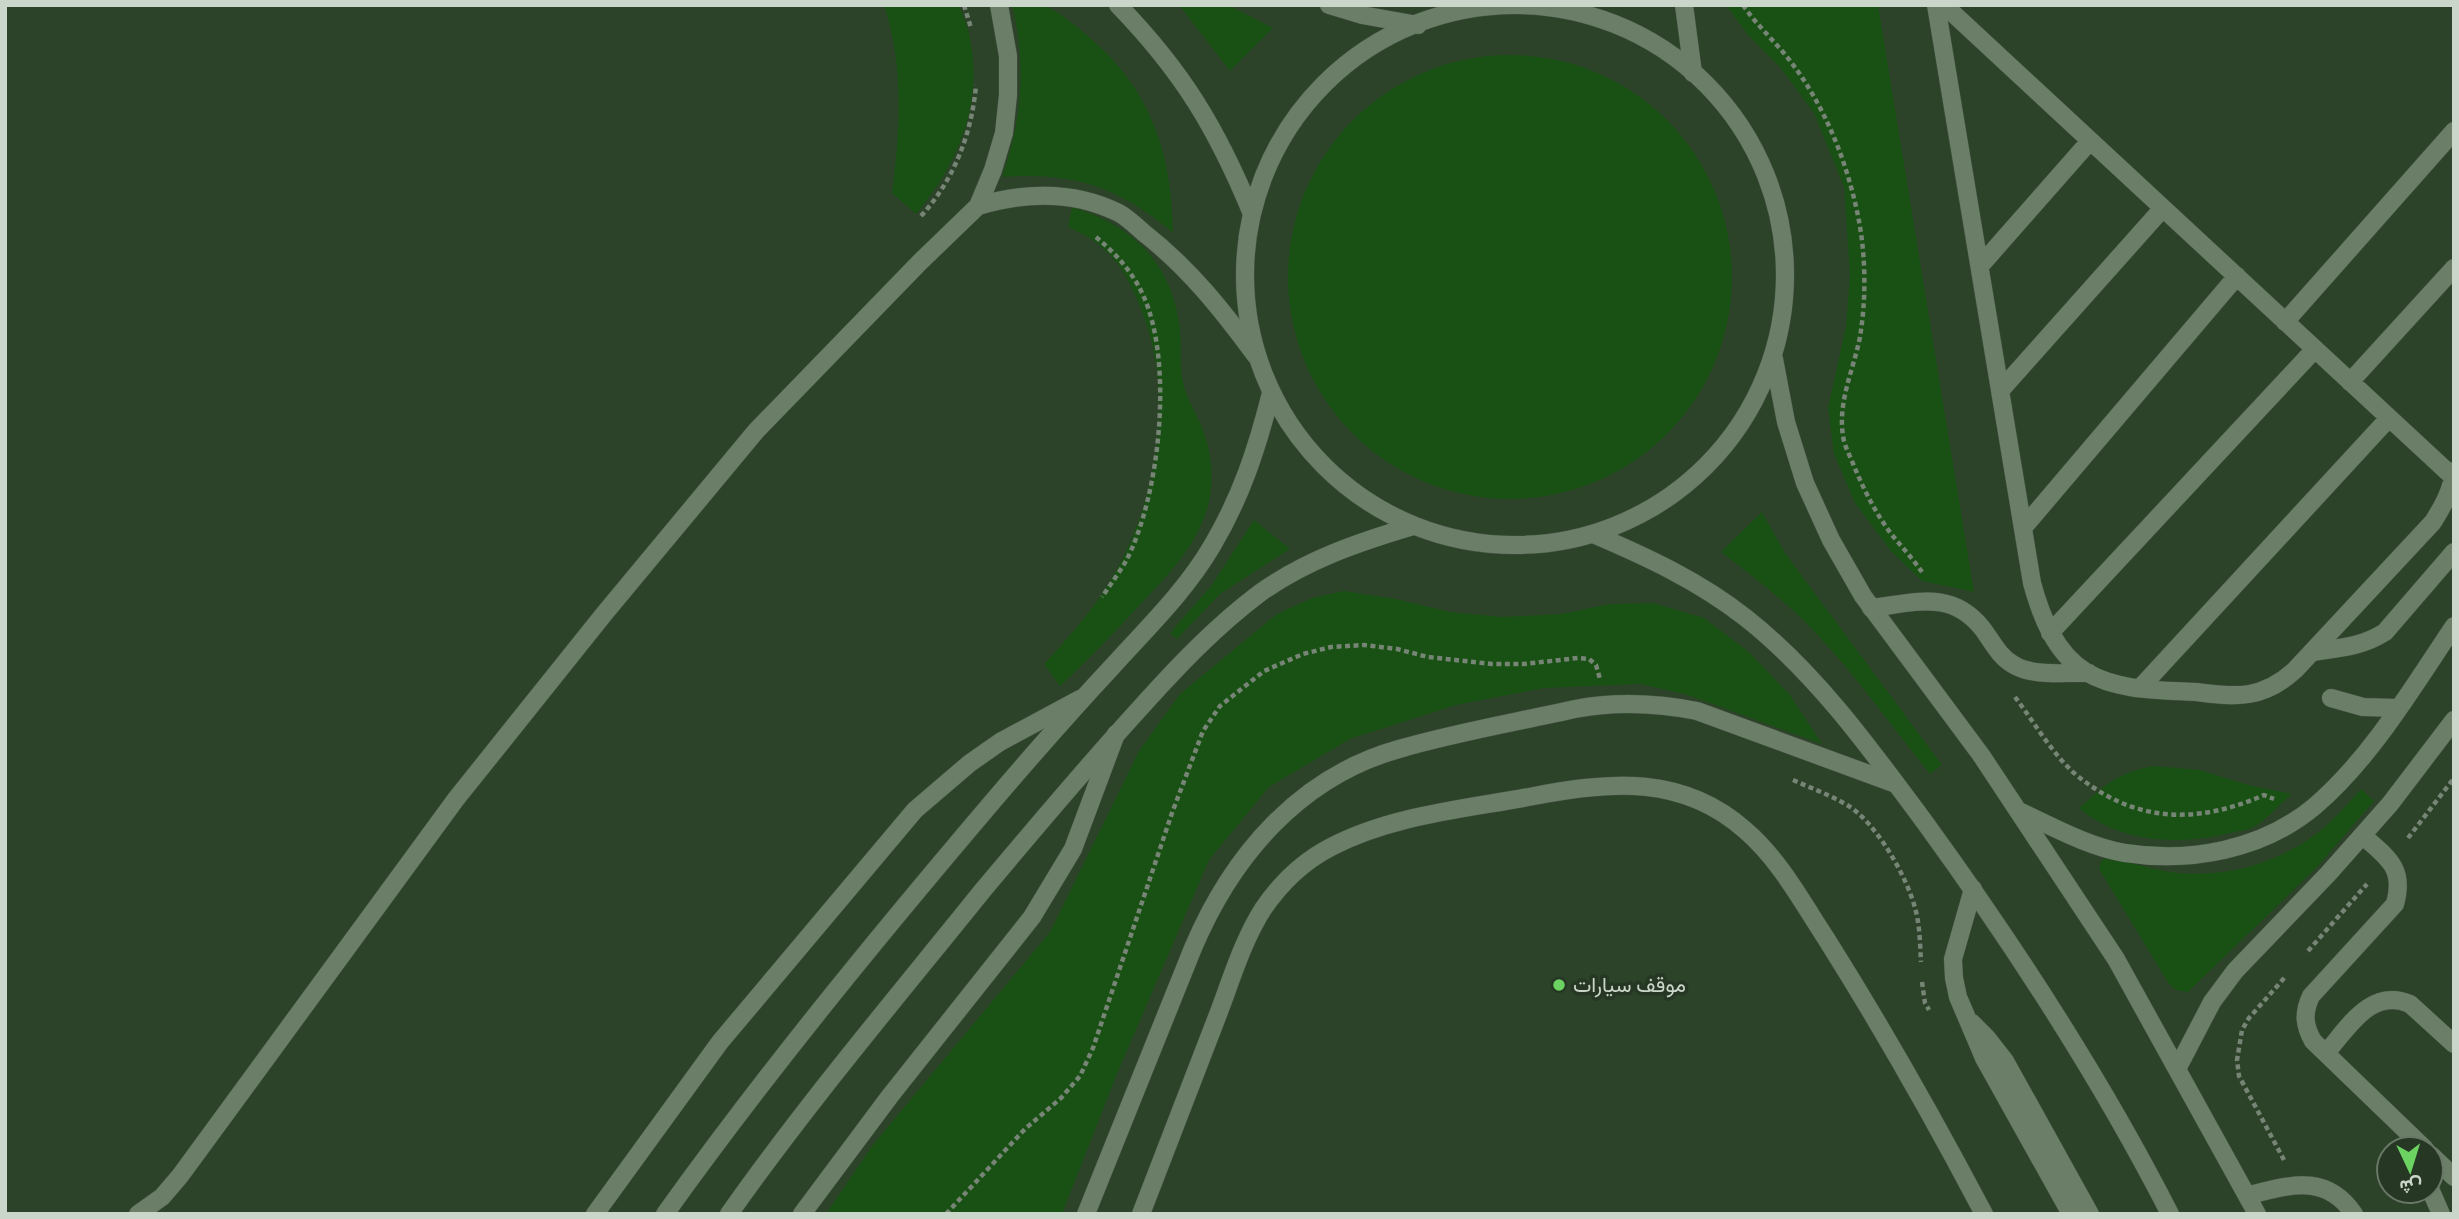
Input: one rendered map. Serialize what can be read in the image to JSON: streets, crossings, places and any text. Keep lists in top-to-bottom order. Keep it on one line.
{"places":["موقف سيارات"],"north":"bottom"}
